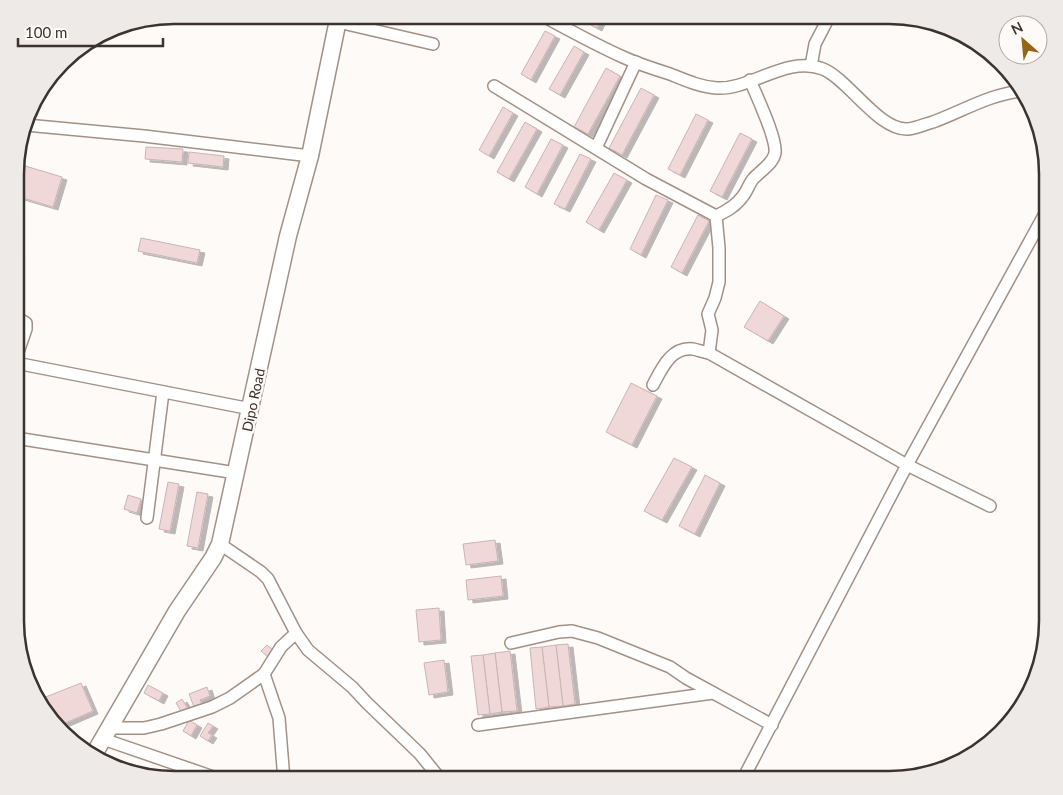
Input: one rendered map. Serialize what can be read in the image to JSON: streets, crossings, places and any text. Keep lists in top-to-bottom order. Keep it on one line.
{"streets":{"main road":["Dipo Road"]},"scale_bar":"100 m","north":"top left"}
